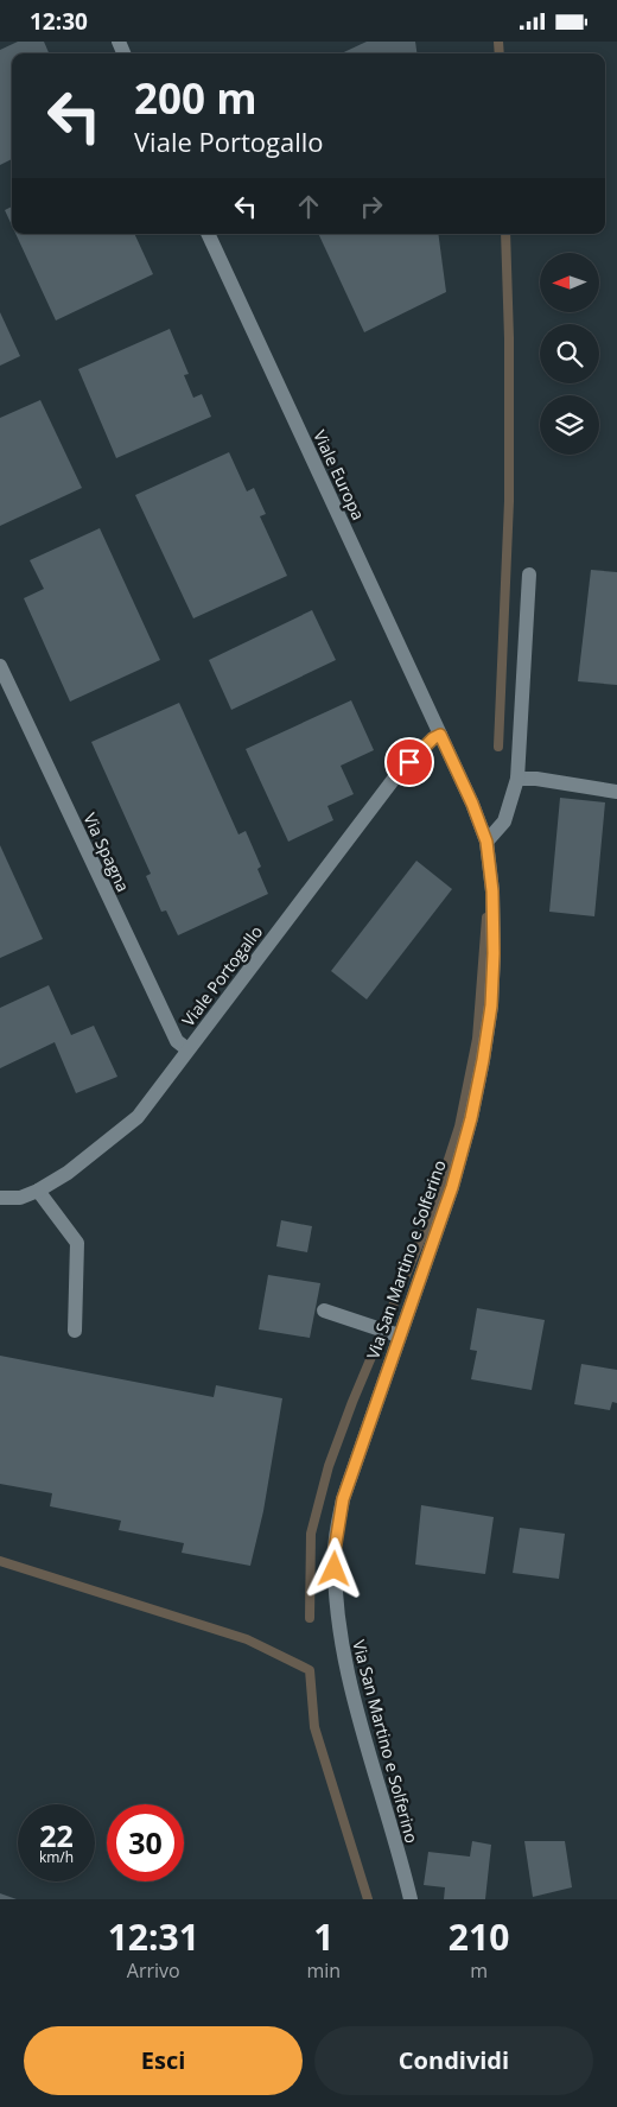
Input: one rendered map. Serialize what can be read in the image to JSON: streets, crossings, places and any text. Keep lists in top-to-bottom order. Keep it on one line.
{"streets":{"street":["Viale Europa","Via Spagna","Viale Portogallo","Via San Martino e Solferino"]},"crossings":[["Viale Europa","Viale Portogallo"],["Viale Europa","Via San Martino e Solferino"],["Via Spagna","Viale Portogallo"],["Viale Portogallo","Via San Martino e Solferino"]],"north":"left","page":{"status":"12:30","turn":["200 m","Viale Portogallo"],"speed":"22 km/h","limit":"30","eta":["12:31","Arrivo","1","min","210","m"],"buttons":["Esci","Condividi"]}}
